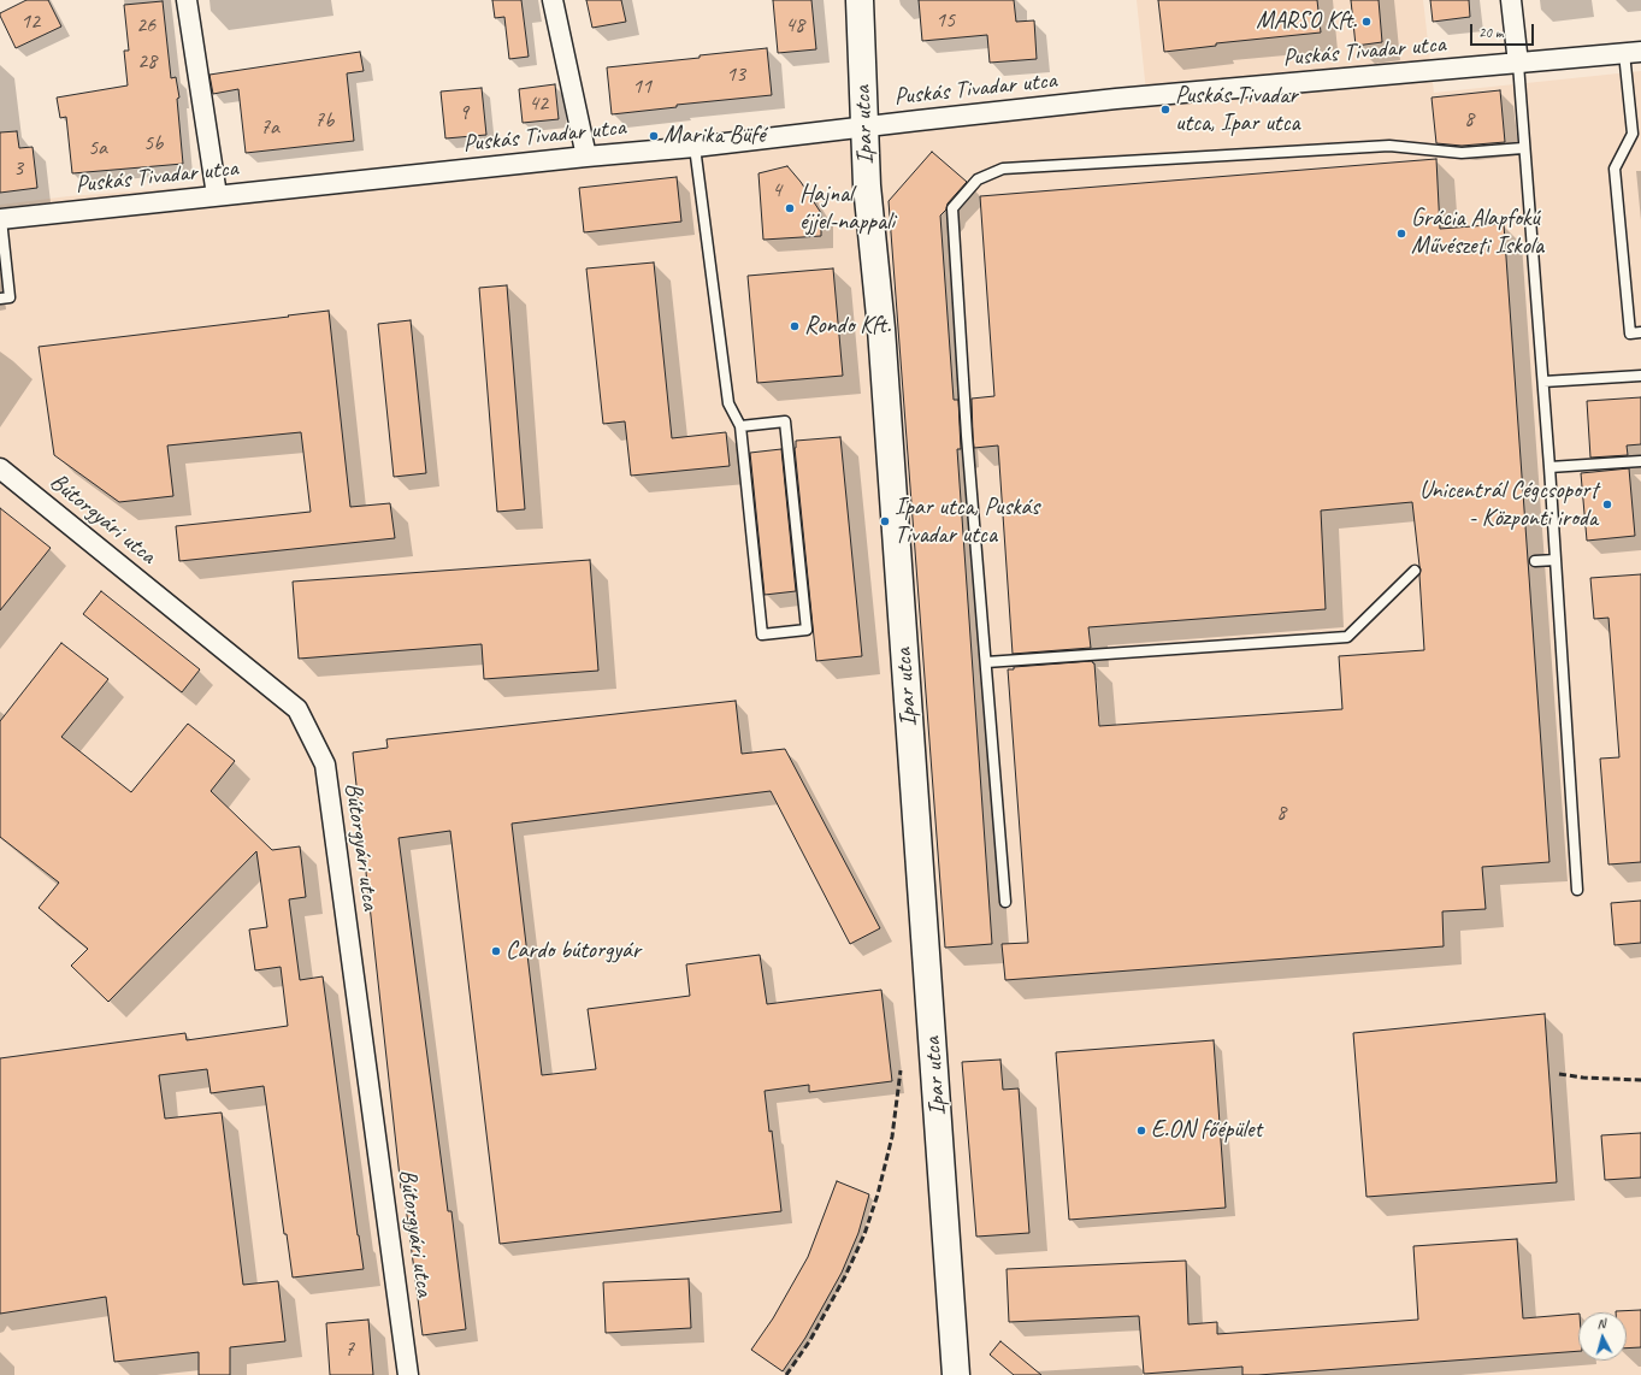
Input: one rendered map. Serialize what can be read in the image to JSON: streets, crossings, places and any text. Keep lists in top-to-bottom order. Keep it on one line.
{"streets":{"street":["Puskás Tivadar utca","Ipar utca","Bútorgyári utca"]},"crossings":[["Puskás Tivadar utca","Ipar utca"]],"places":["MARSO Kft.","Puskás Tivadar utca, Ipar utca","Marika Büfé","Hajnal éjjel-nappali","Grácia Alapfokú Művészeti Iskola","Rondo Kft.","Unicentrál Cégcsoport - Központi iroda","Ipar utca, Puskás Tivadar utca","Cardo bútorgyár","E.ON főépület"],"house_numbers":["15","12","26","48","28","13","11","42","9","8","7b","7a","5b","5a","3","4","8","7"],"scale_bar":"20 m","north":"top"}
